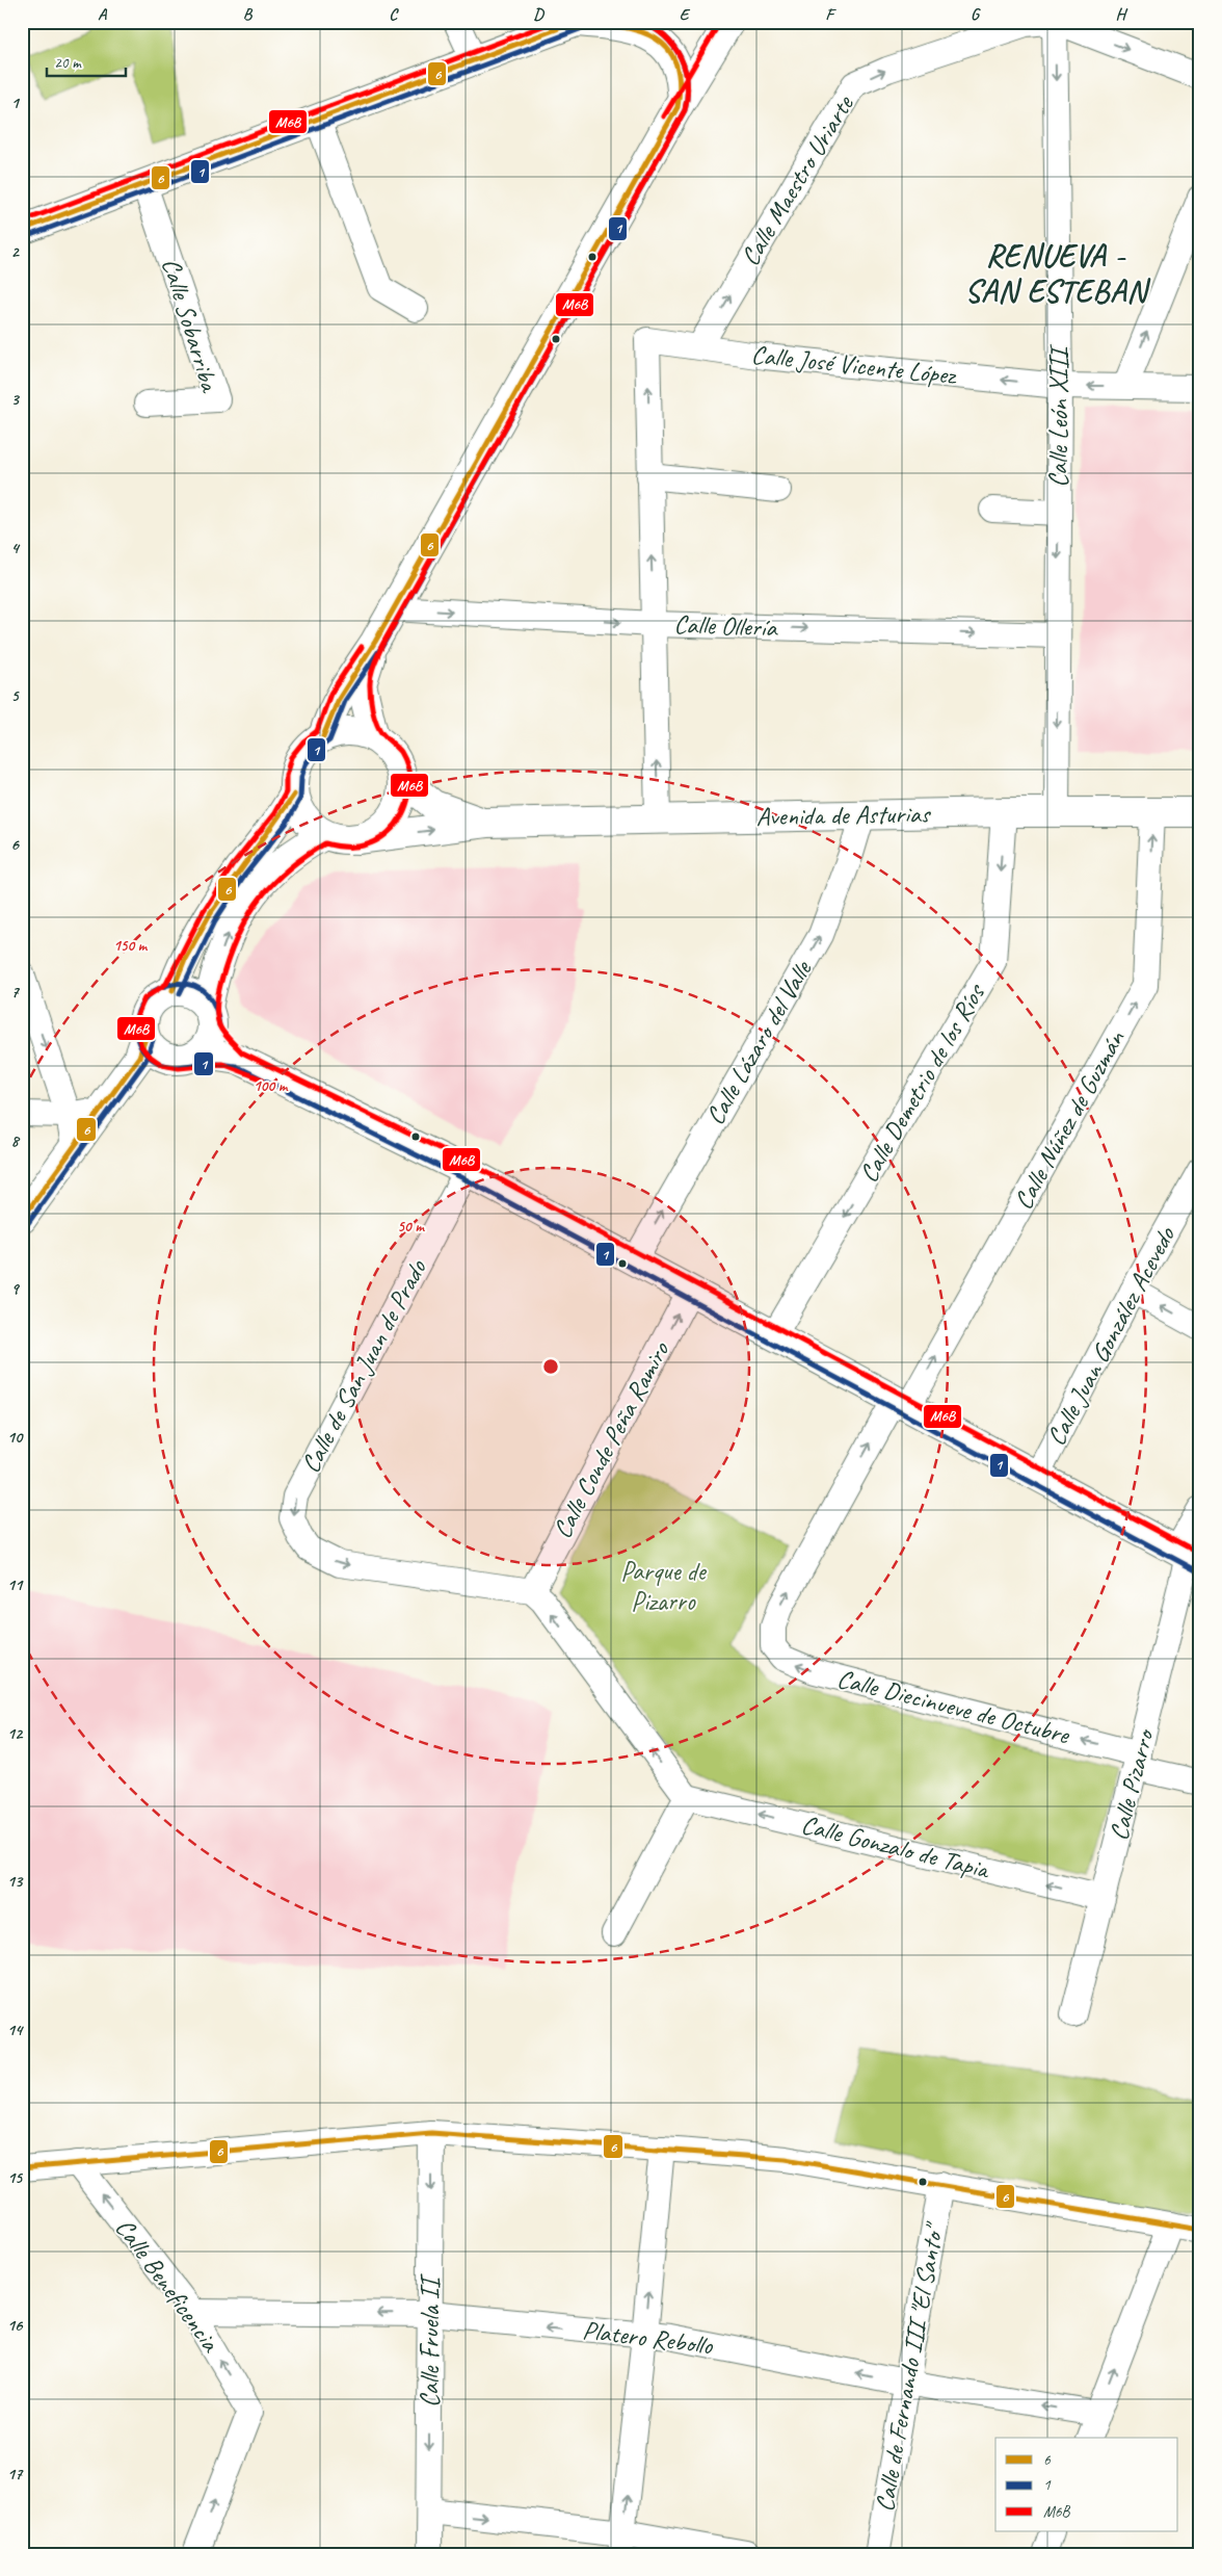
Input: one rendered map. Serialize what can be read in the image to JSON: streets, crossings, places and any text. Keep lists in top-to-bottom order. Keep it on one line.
{"streets":{"main road":["Avenida de Asturias"],"street":["Calle Maestro Uriarte","Calle Sobarriba","Calle José Vicente López","Calle León XIII","Calle Ollería","Calle Lázaro del Valle","Calle Demetrio de los Ríos","Calle Núñez de Guzmán","Calle Juan González Acevedo","Calle de San Juan de Prado","Calle Conde Peña Ramiro","Calle Diecinueve de Octubre","Calle Pizarro","Calle Gonzalo de Tapia","Calle Beneficencia","Platero Rebollo","Calle Fruela II","Calle de Fernando III \"El Santo\""]},"crossings":[["Calle Maestro Uriarte","Calle José Vicente López"],["Calle José Vicente López","Calle León XIII"],["Calle León XIII","Calle Ollería"],["Calle León XIII","Avenida de Asturias"],["Avenida de Asturias","Calle Lázaro del Valle"],["Avenida de Asturias","Calle Demetrio de los Ríos"],["Avenida de Asturias","Calle Núñez de Guzmán"],["Calle Núñez de Guzmán","Calle Diecinueve de Octubre"],["Calle de San Juan de Prado","Calle Conde Peña Ramiro"],["Calle Diecinueve de Octubre","Calle Pizarro"],["Calle Pizarro","Calle Gonzalo de Tapia"],["Calle Beneficencia","Platero Rebollo"],["Platero Rebollo","Calle Fruela II"],["Platero Rebollo","Calle de Fernando III \"El Santo\""]],"one_way":["Calle Maestro Uriarte","Calle Ollería","Calle Lázaro del Valle","Calle Demetrio de los Ríos","Calle Núñez de Guzmán","Calle Conde Peña Ramiro","Calle Diecinueve de Octubre","Calle Gonzalo de Tapia","Calle Beneficencia"],"districts":["RENUEVA - SAN ESTEBAN"],"parks":["Parque de Pizarro"],"lines":["transit line 6","transit line 1","transit line M6B"],"legend":["6","1","M6B"],"scale_bar":"20 m","grid":{"columns":["A","B","C","D","E","F","G","H"],"rows":["1","2","3","4","5","6","7","8","9","10","11","12","13","14","15","16","17"]},"rings":["150 m","100 m","50 m"]}
